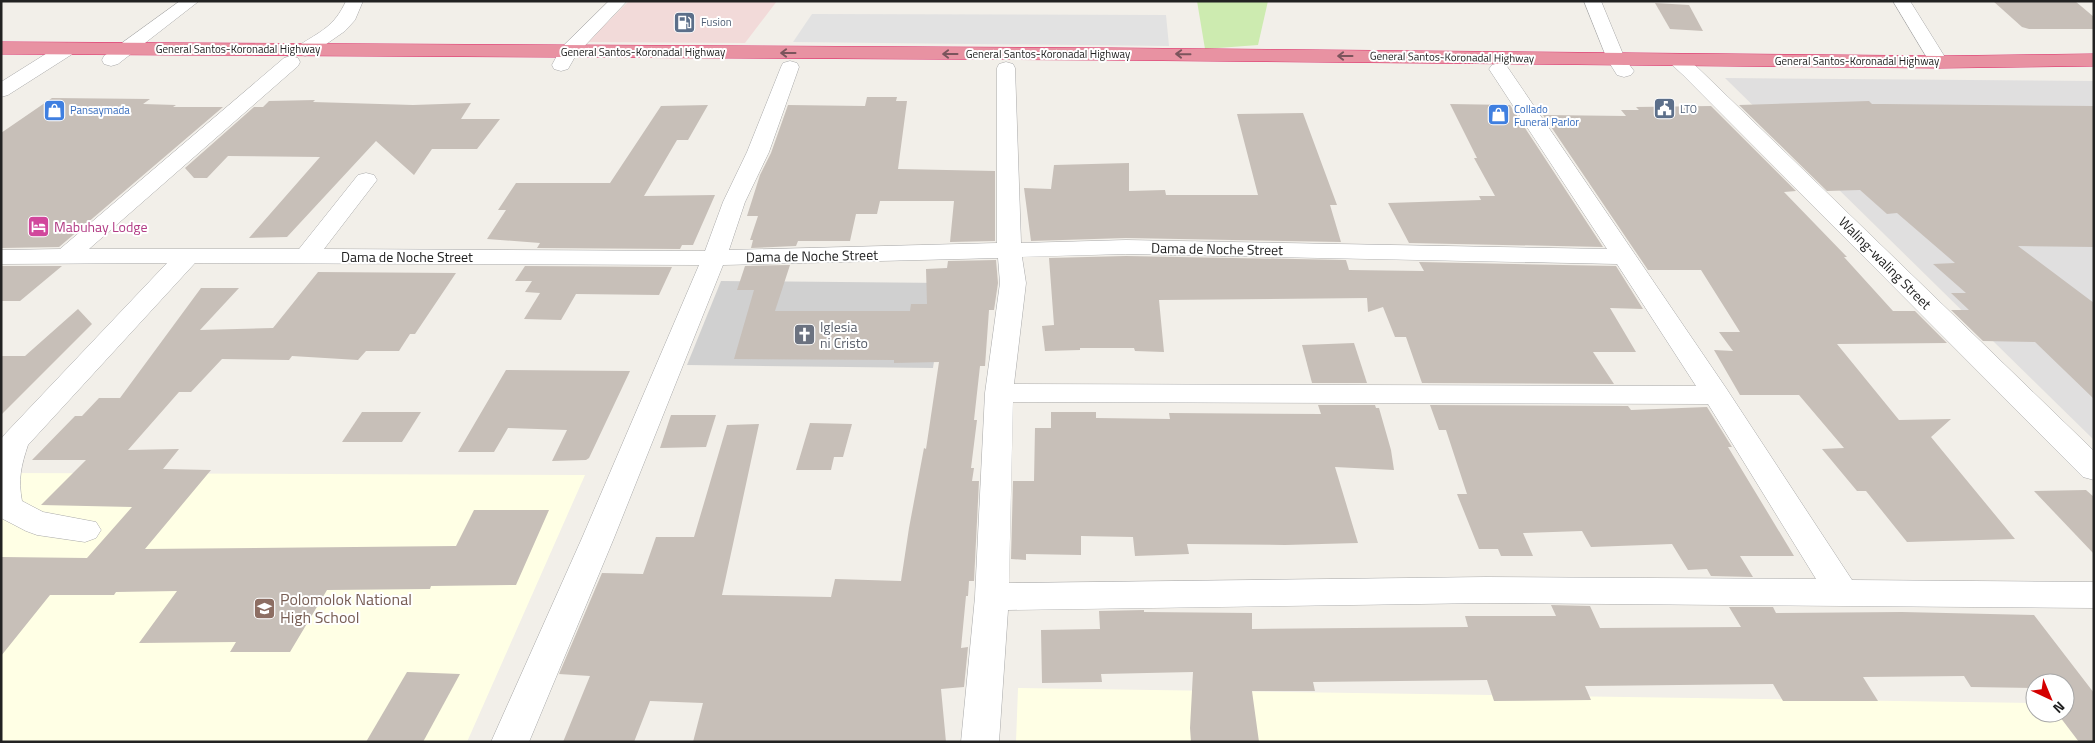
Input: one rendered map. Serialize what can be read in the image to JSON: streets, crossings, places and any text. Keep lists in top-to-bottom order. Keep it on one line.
{"streets":{"highway":["General Santos-Koronadal Highway"],"street":["Dama de Noche Street","Waling-waling Street"]},"crossings":[["General Santos-Koronadal Highway","Waling-waling Street"]],"places":{"fuel station":["Fusion"],"public building":["LTO"],"shop":["Pansaymada","Collado Funeral Parlor"],"hotel":["Mabuhay Lodge"],"church":["Iglesia ni Cristo"],"school or university":["Polomolok National High School"]},"north":"bottom right"}
